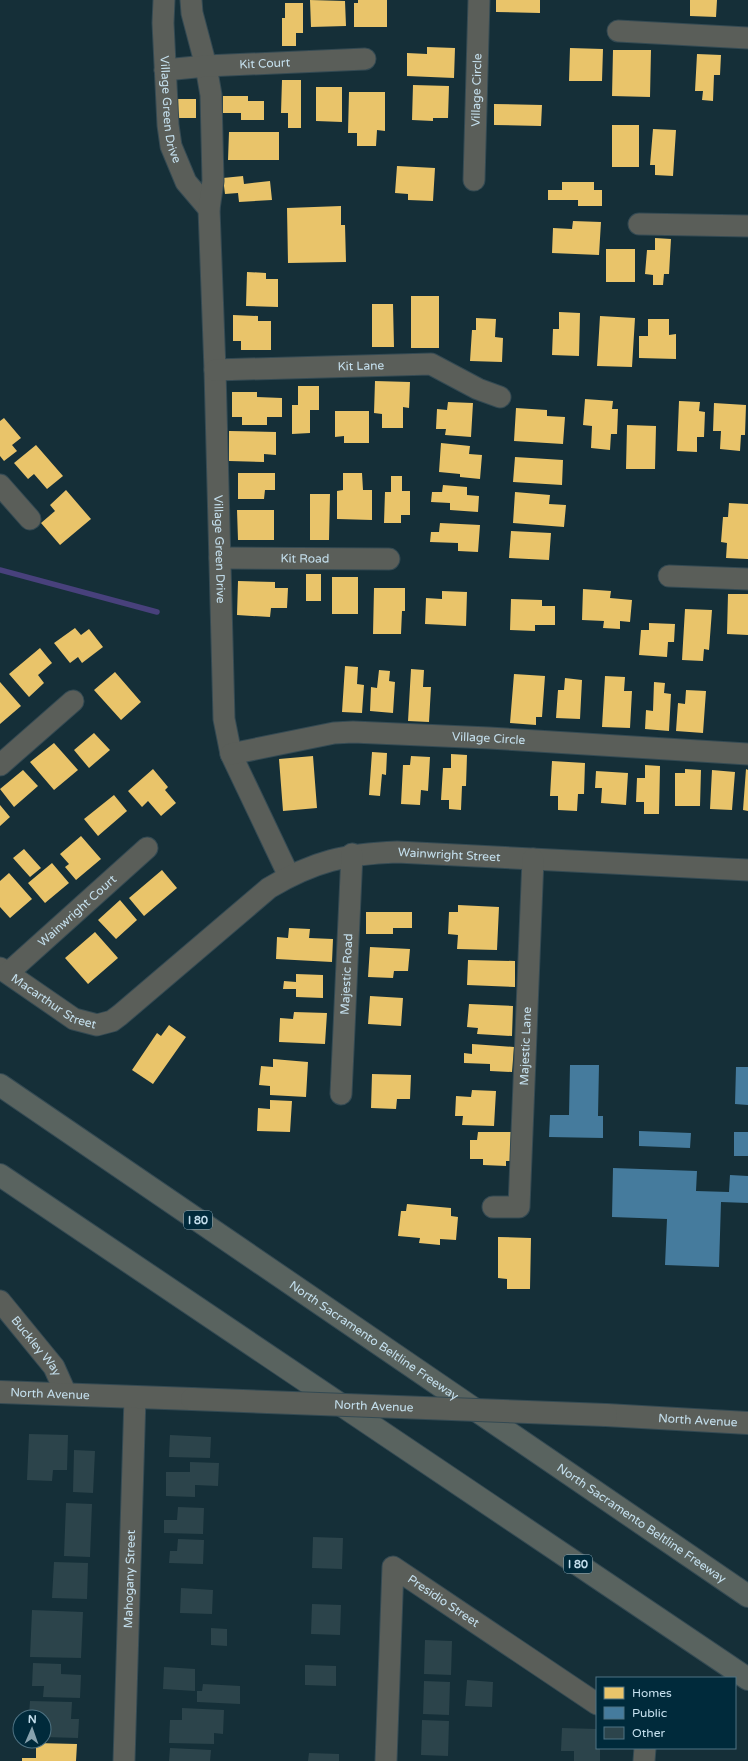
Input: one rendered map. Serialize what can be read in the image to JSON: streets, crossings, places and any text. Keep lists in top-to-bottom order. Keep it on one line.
{"streets":{"highway":["I 80","North Sacramento Beltline Freeway"],"street":["Kit Court","Village Circle","Village Green Drive","Kit Lane","Kit Road","Wainwright Street","Wainwright Court","Majestic Road","Macarthur Street","Majestic Lane","Buckley Way","North Avenue","Mahogany Street","Presidio Street"]},"crossings":[["Kit Court","Village Green Drive"],["Village Circle","Village Green Drive"],["Village Green Drive","Kit Lane"],["Village Green Drive","Kit Road"],["Village Green Drive","Wainwright Street"],["Wainwright Street","Majestic Road"],["Wainwright Street","Macarthur Street"],["Wainwright Street","Majestic Lane"],["Wainwright Court","Macarthur Street"],["Buckley Way","North Avenue"],["North Avenue","Mahogany Street"]],"legend":["Homes","Public","Other"],"north":"top"}
